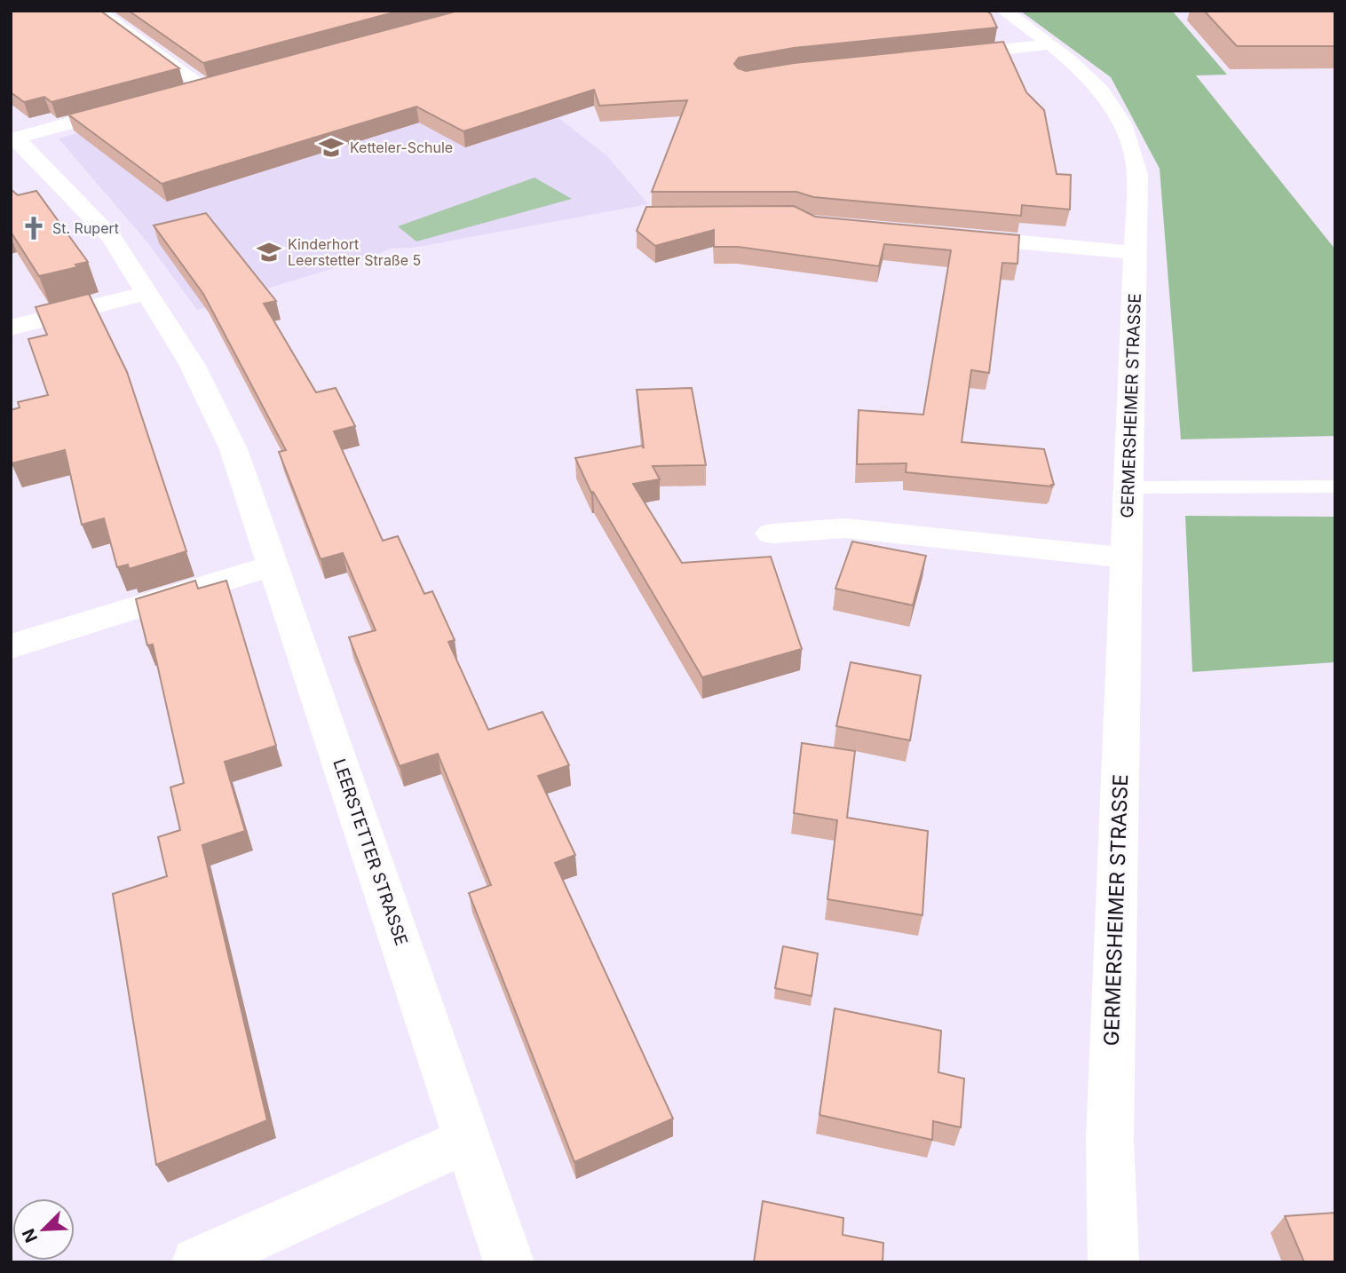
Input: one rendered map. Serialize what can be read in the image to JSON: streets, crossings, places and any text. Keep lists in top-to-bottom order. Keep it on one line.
{"streets":{"street":["GERMERSHEIMER STRASSE","LEERSTETTER STRASSE"]},"places":{"school or university":["Ketteler-Schule","Kinderhort Leerstetter Straße 5"],"church":["St. Rupert"]},"north":"bottom left"}
